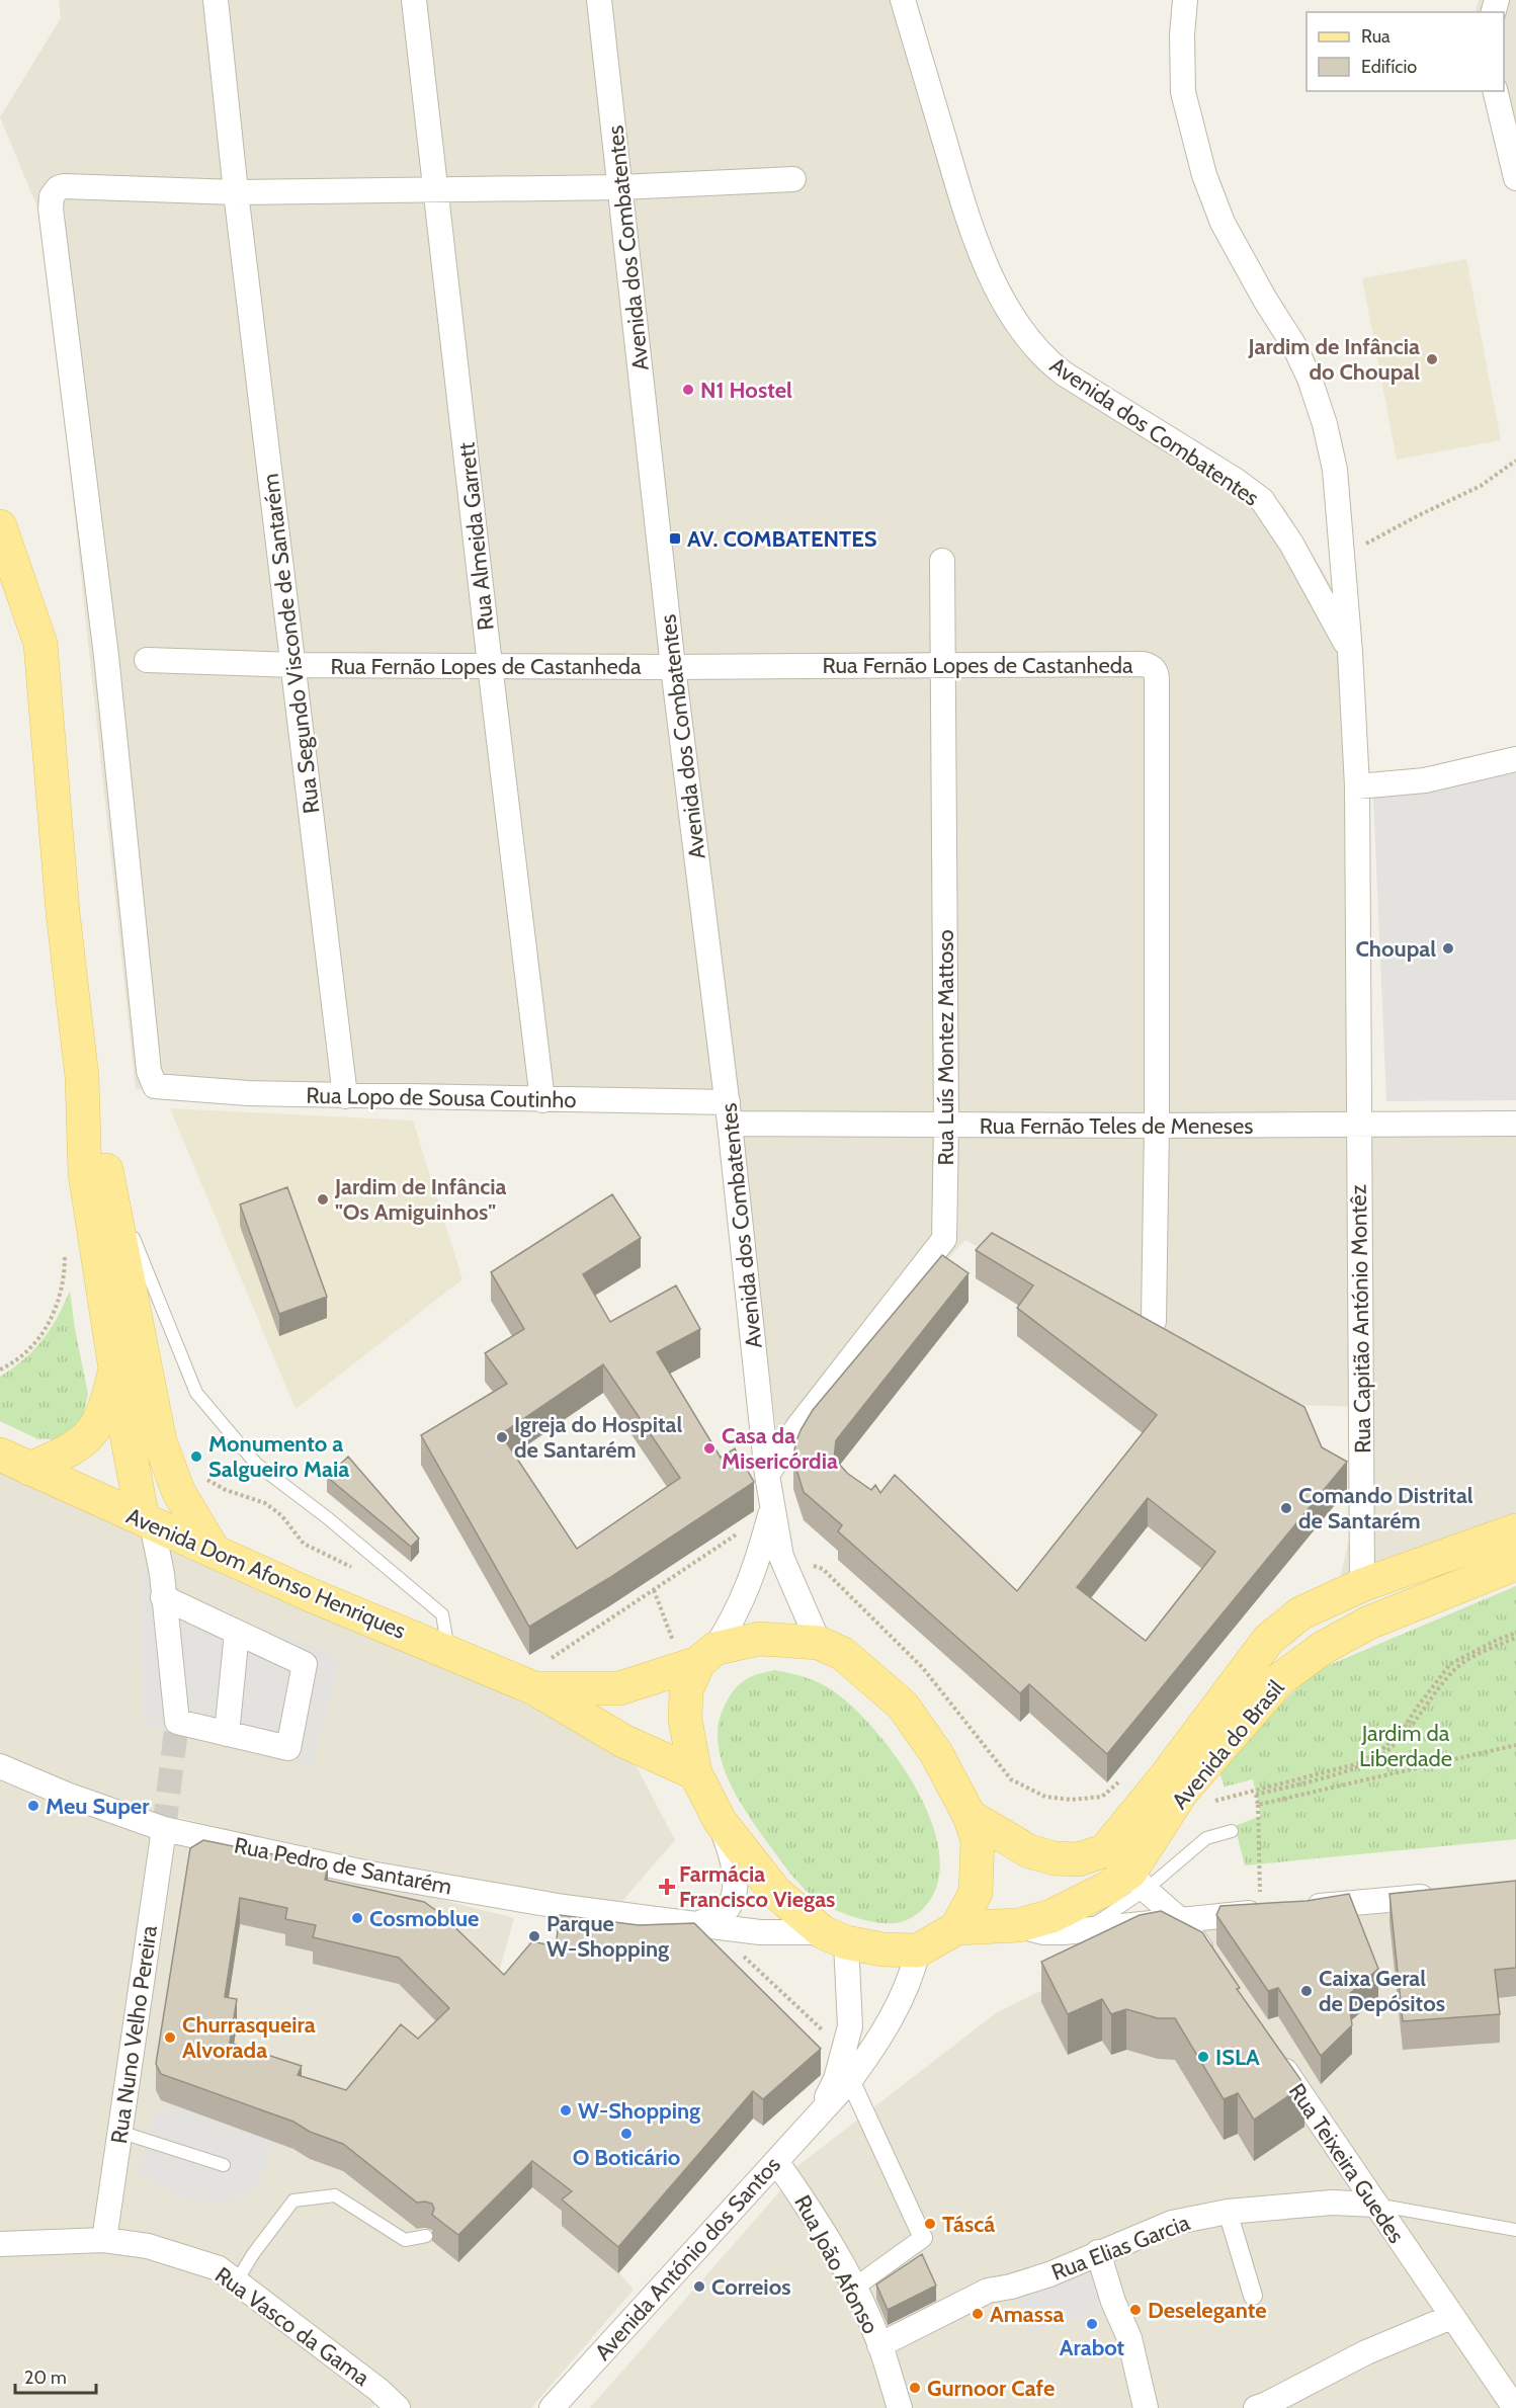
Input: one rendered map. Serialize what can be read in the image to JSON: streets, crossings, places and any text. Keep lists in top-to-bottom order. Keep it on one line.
{"streets":{"main road":["Avenida Dom Afonso Henriques","Avenida do Brasil"],"street":["Avenida dos Combatentes","Rua Almeida Garrett","Rua Segundo Visconde de Santarém","Rua Fernão Lopes de Castanheda","Rua Luís Montez Mattoso","Rua Lopo de Sousa Coutinho","Rua Fernão Teles de Meneses","Rua Capitão António Montêz","Rua Pedro de Santarém","Rua Nuno Velho Pereira","Rua Teixeira Guedes","Rua Elias Garcia","Avenida António dos Santos","Rua João Afonso","Rua Vasco da Gama"]},"crossings":[["Avenida dos Combatentes","Rua Fernão Lopes de Castanheda"],["Avenida dos Combatentes","Rua Luís Montez Mattoso"],["Avenida dos Combatentes","Rua Lopo de Sousa Coutinho"],["Avenida dos Combatentes","Rua Fernão Teles de Meneses"],["Avenida dos Combatentes","Rua Capitão António Montêz"],["Avenida dos Combatentes","Avenida Dom Afonso Henriques"],["Rua Almeida Garrett","Rua Fernão Lopes de Castanheda"],["Rua Almeida Garrett","Rua Lopo de Sousa Coutinho"],["Rua Segundo Visconde de Santarém","Rua Fernão Lopes de Castanheda"],["Rua Segundo Visconde de Santarém","Rua Lopo de Sousa Coutinho"],["Rua Fernão Lopes de Castanheda","Rua Luís Montez Mattoso"],["Rua Fernão Lopes de Castanheda","Rua Fernão Teles de Meneses"],["Rua Luís Montez Mattoso","Rua Fernão Teles de Meneses"],["Rua Lopo de Sousa Coutinho","Rua Fernão Teles de Meneses"],["Rua Fernão Teles de Meneses","Rua Capitão António Montêz"],["Rua Capitão António Montêz","Avenida do Brasil"],["Rua Pedro de Santarém","Rua Nuno Velho Pereira"],["Rua Pedro de Santarém","Avenida António dos Santos"],["Rua Nuno Velho Pereira","Rua Vasco da Gama"],["Rua Teixeira Guedes","Rua Elias Garcia"],["Rua Elias Garcia","Rua João Afonso"],["Avenida António dos Santos","Rua João Afonso"]],"parks":["Jardim da Liberdade"],"places":{"other":["Jardim de Infância do Choupal","N1 Hostel","Choupal","Jardim de Infância \"Os Amiguinhos\"","Igreja do Hospital de Santarém","Casa da Misericórdia","Monumento a Salgueiro Maia","Comando Distrital de Santarém","Meu Super","Cosmoblue","Parque W-Shopping","Caixa Geral de Depósitos","Churrasqueira Alvorada","ISLA","W-Shopping","O Boticário","Táscá","Correios","Deselegante","Amassa","Arabot","Gurnoor Cafe"],"transit":["AV. COMBATENTES"],"health":["Farmácia Francisco Viegas"]},"legend":["Rua","Edifício"],"scale_bar":"20 m"}
